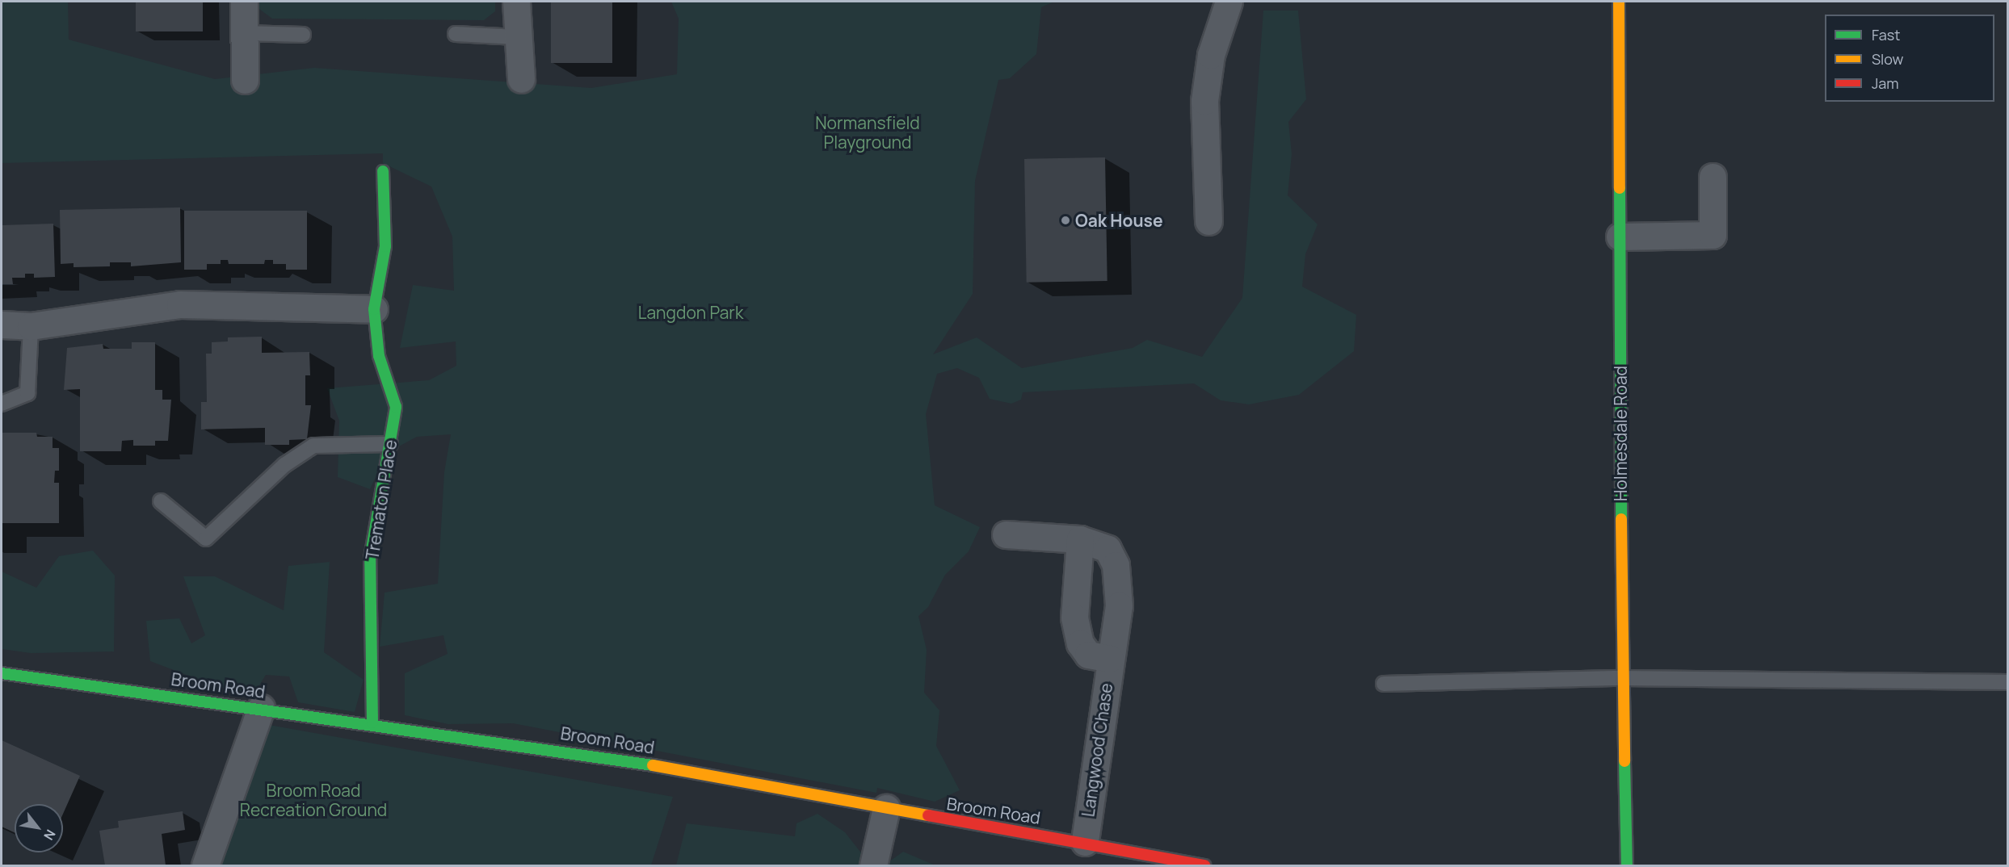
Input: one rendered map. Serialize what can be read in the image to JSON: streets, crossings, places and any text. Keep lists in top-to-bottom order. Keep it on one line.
{"streets":{"street":["Holmesdale Road","Trematon Place","Broom Road","Langwood Chase"]},"crossings":[["Trematon Place","Broom Road"],["Broom Road","Langwood Chase"]],"parks":["Normansfield Playground","Langdon Park","Broom Road Recreation Ground"],"places":["Oak House"],"legend":["Fast","Slow","Jam"],"north":"bottom right"}
